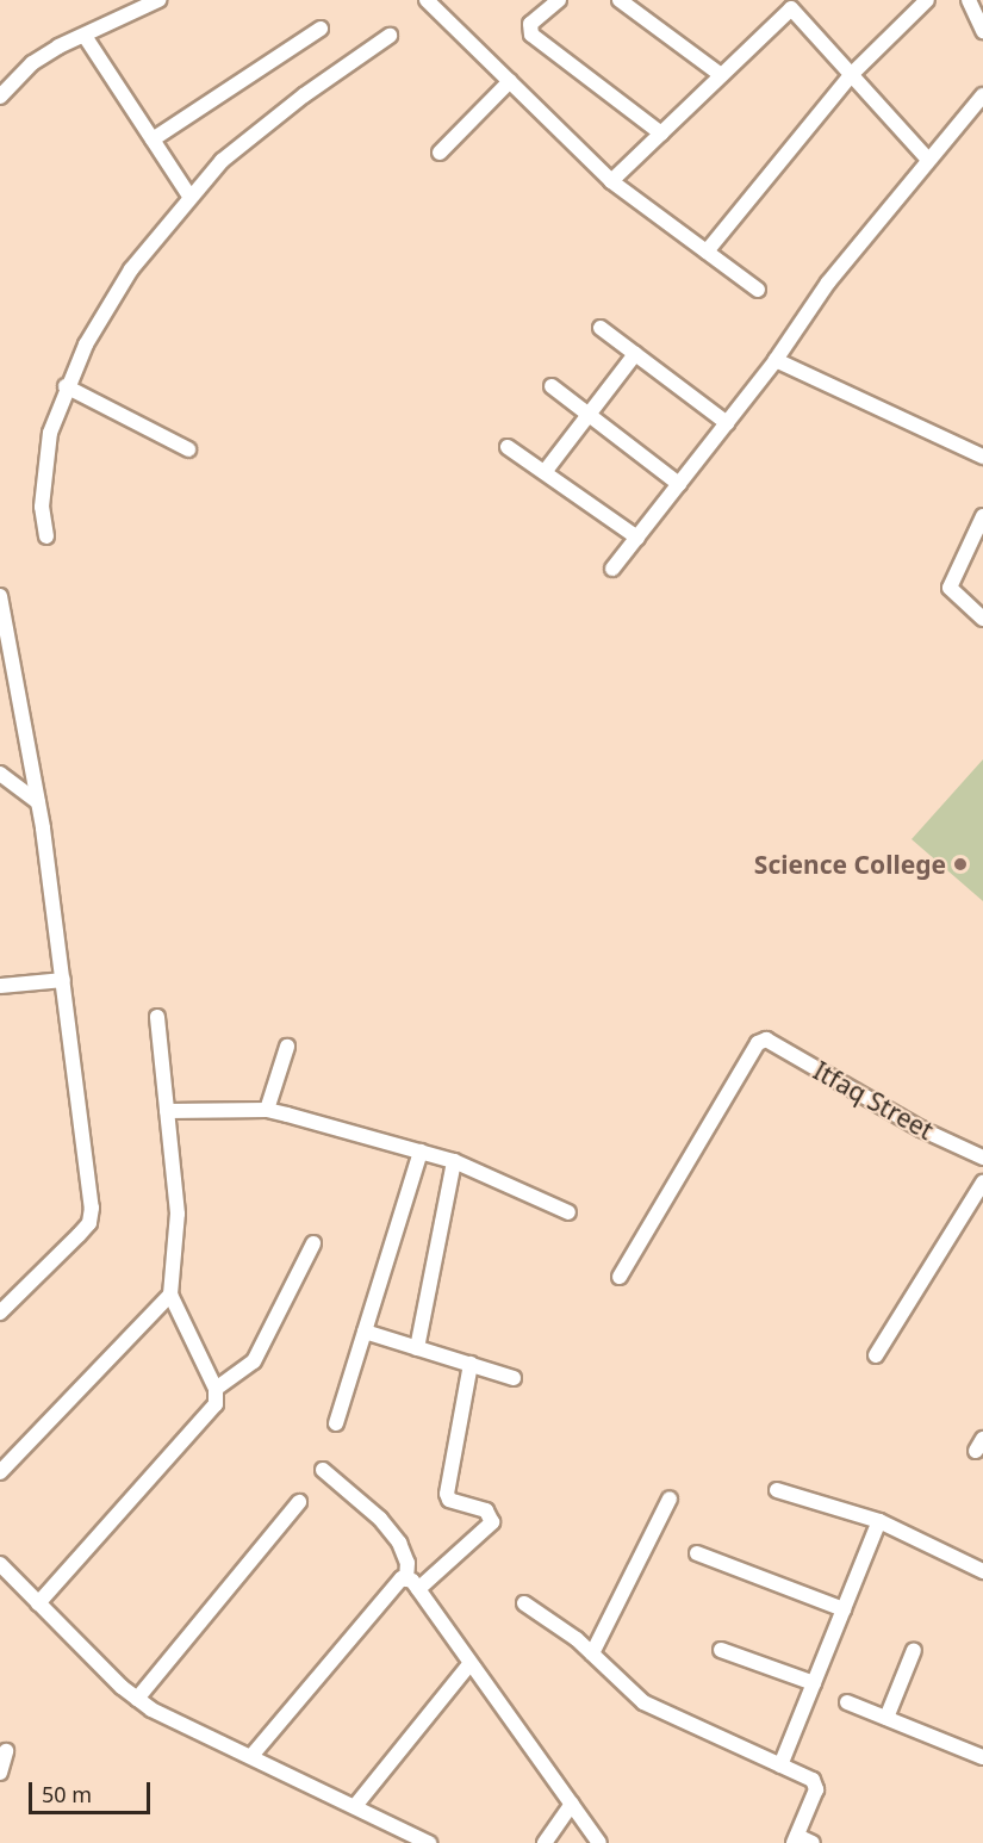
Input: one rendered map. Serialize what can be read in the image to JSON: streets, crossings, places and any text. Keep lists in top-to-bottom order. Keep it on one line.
{"streets":{"street":["Itfaq Street"]},"places":["Science College"],"scale_bar":"50 m"}
